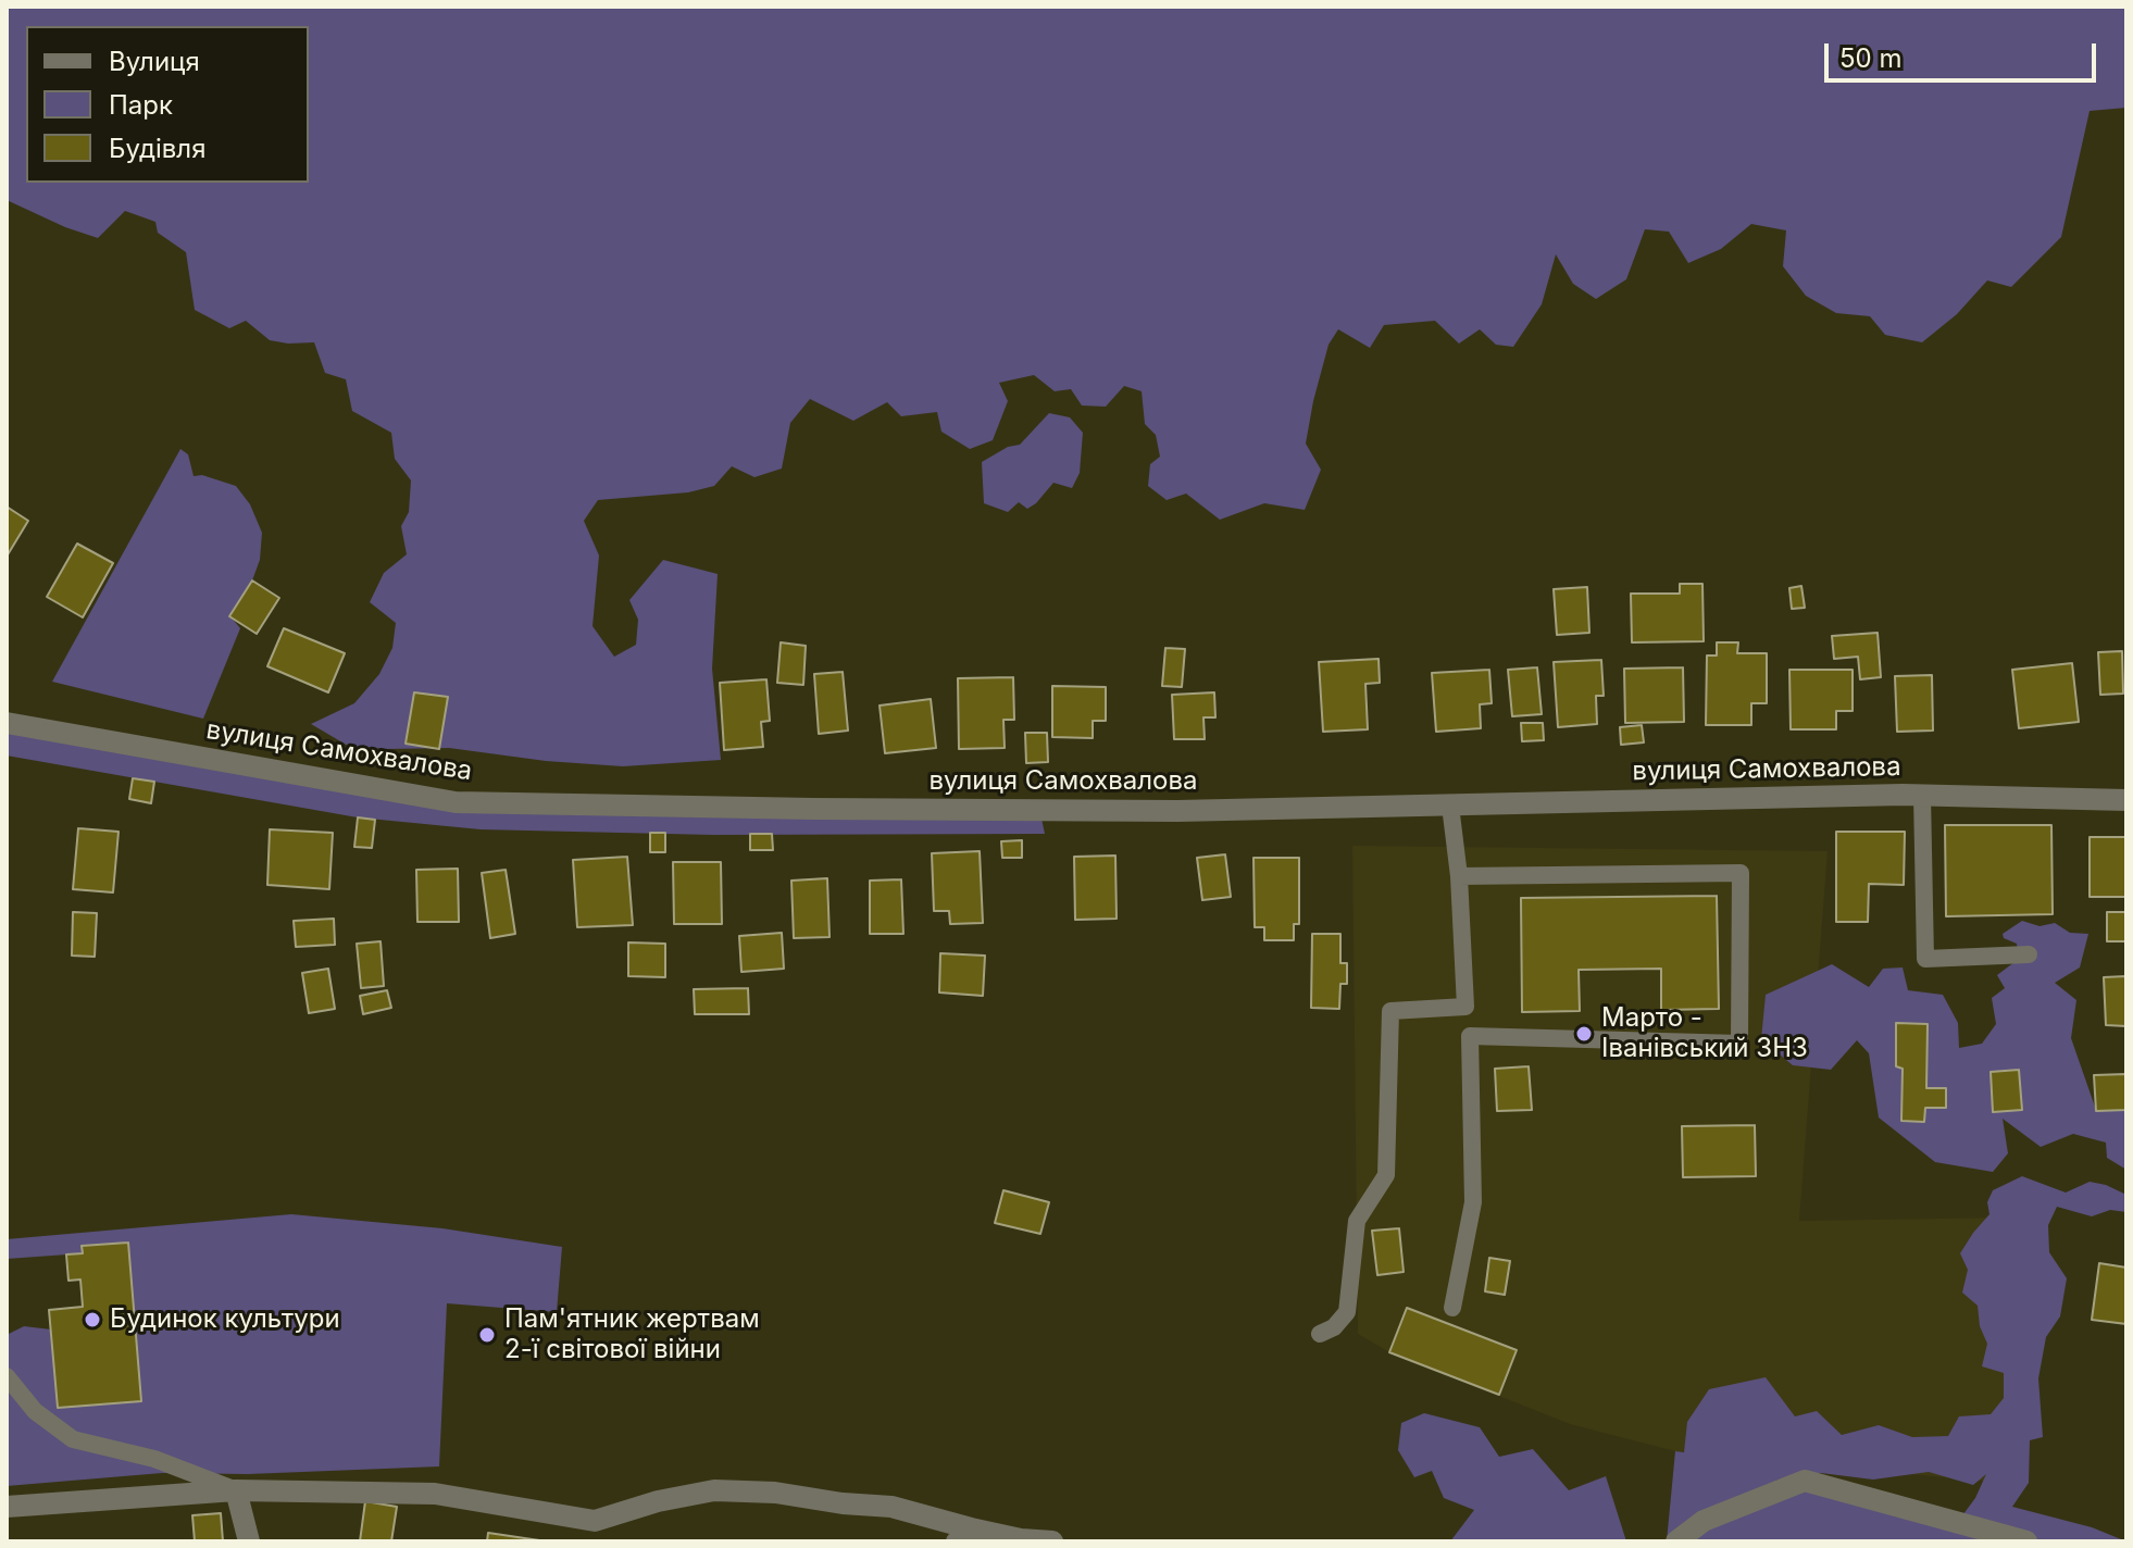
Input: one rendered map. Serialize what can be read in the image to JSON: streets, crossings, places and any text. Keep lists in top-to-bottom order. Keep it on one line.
{"streets":{"street":["вулиця Самохвалова"]},"places":["Марто - Іванівський ЗНЗ","Будинок культури","Пам'ятник жертвам 2-ї світової війни"],"legend":["Вулиця","Парк","Будівля"],"scale_bar":"50 m"}
